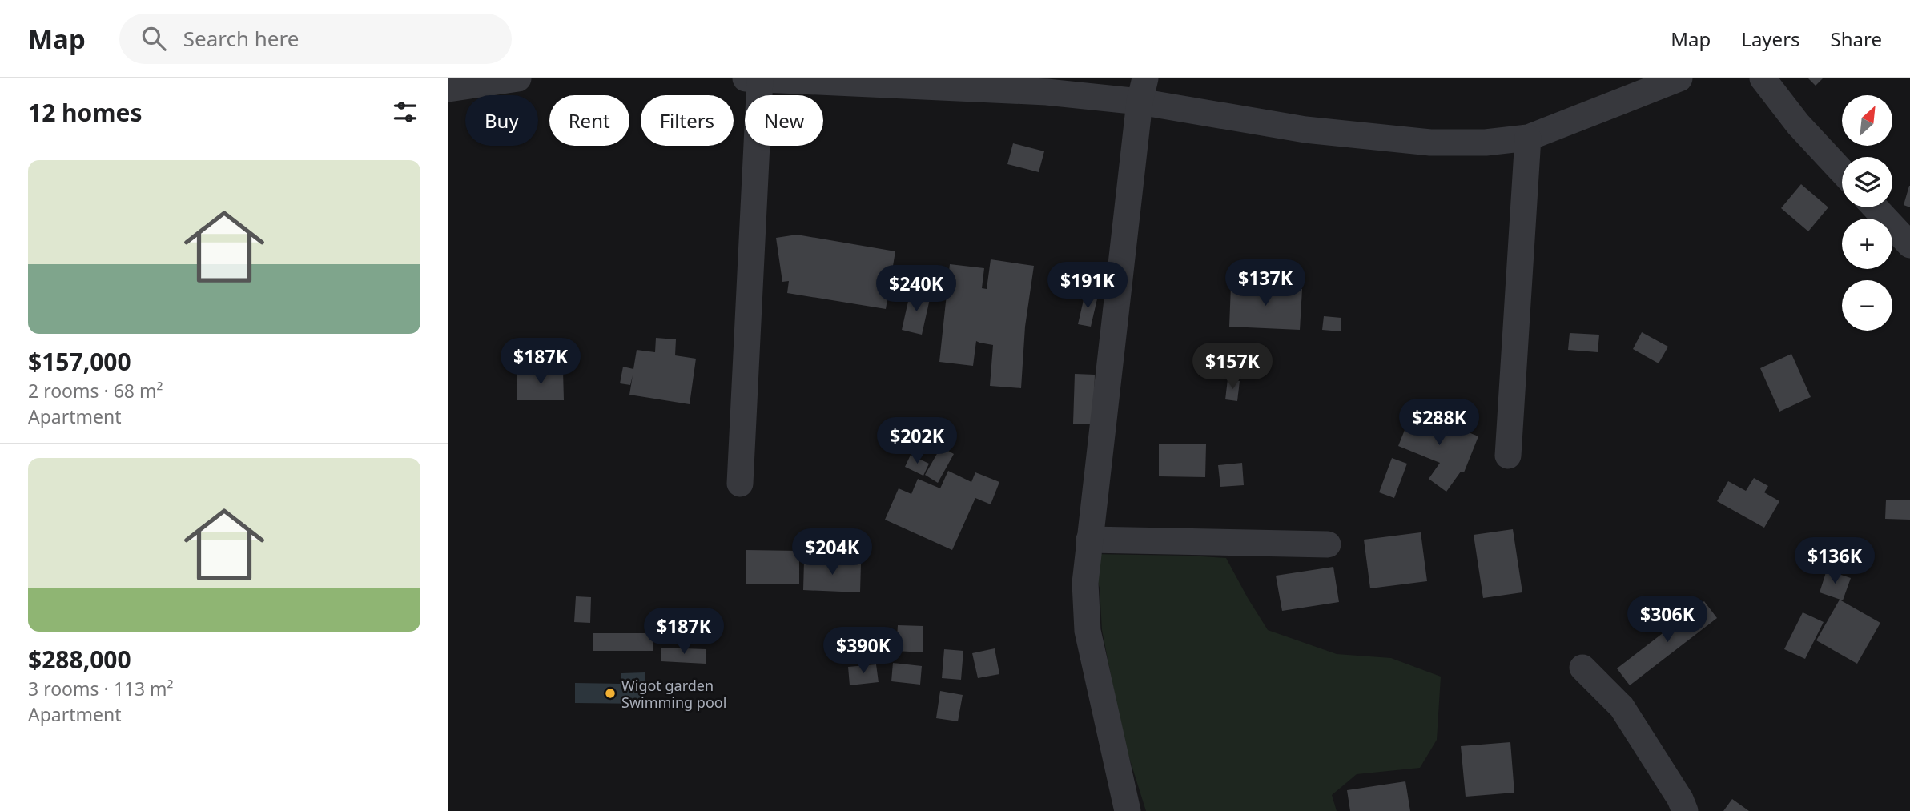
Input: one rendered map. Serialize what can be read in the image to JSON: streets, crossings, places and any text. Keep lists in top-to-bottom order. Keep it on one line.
{"places":["Wigot garden Swimming pool"],"north":"top right","page":{"header":"Map","search":"Search here","nav":["Map","Layers","Share"],"heading":"12 homes","map_buttons":["+","−"],"chip":["Buy","Rent","Filters","New"],"list":[{"name":"$157,000","note":"2 rooms · 68 m² · Apartment"},{"name":"$288,000","note":"3 rooms · 113 m² · Apartment"}],"price":["$137K","$191K","$240K","$187K","$157K","$288K","$202K","$204K","$136K","$306K","$187K","$390K"]}}
